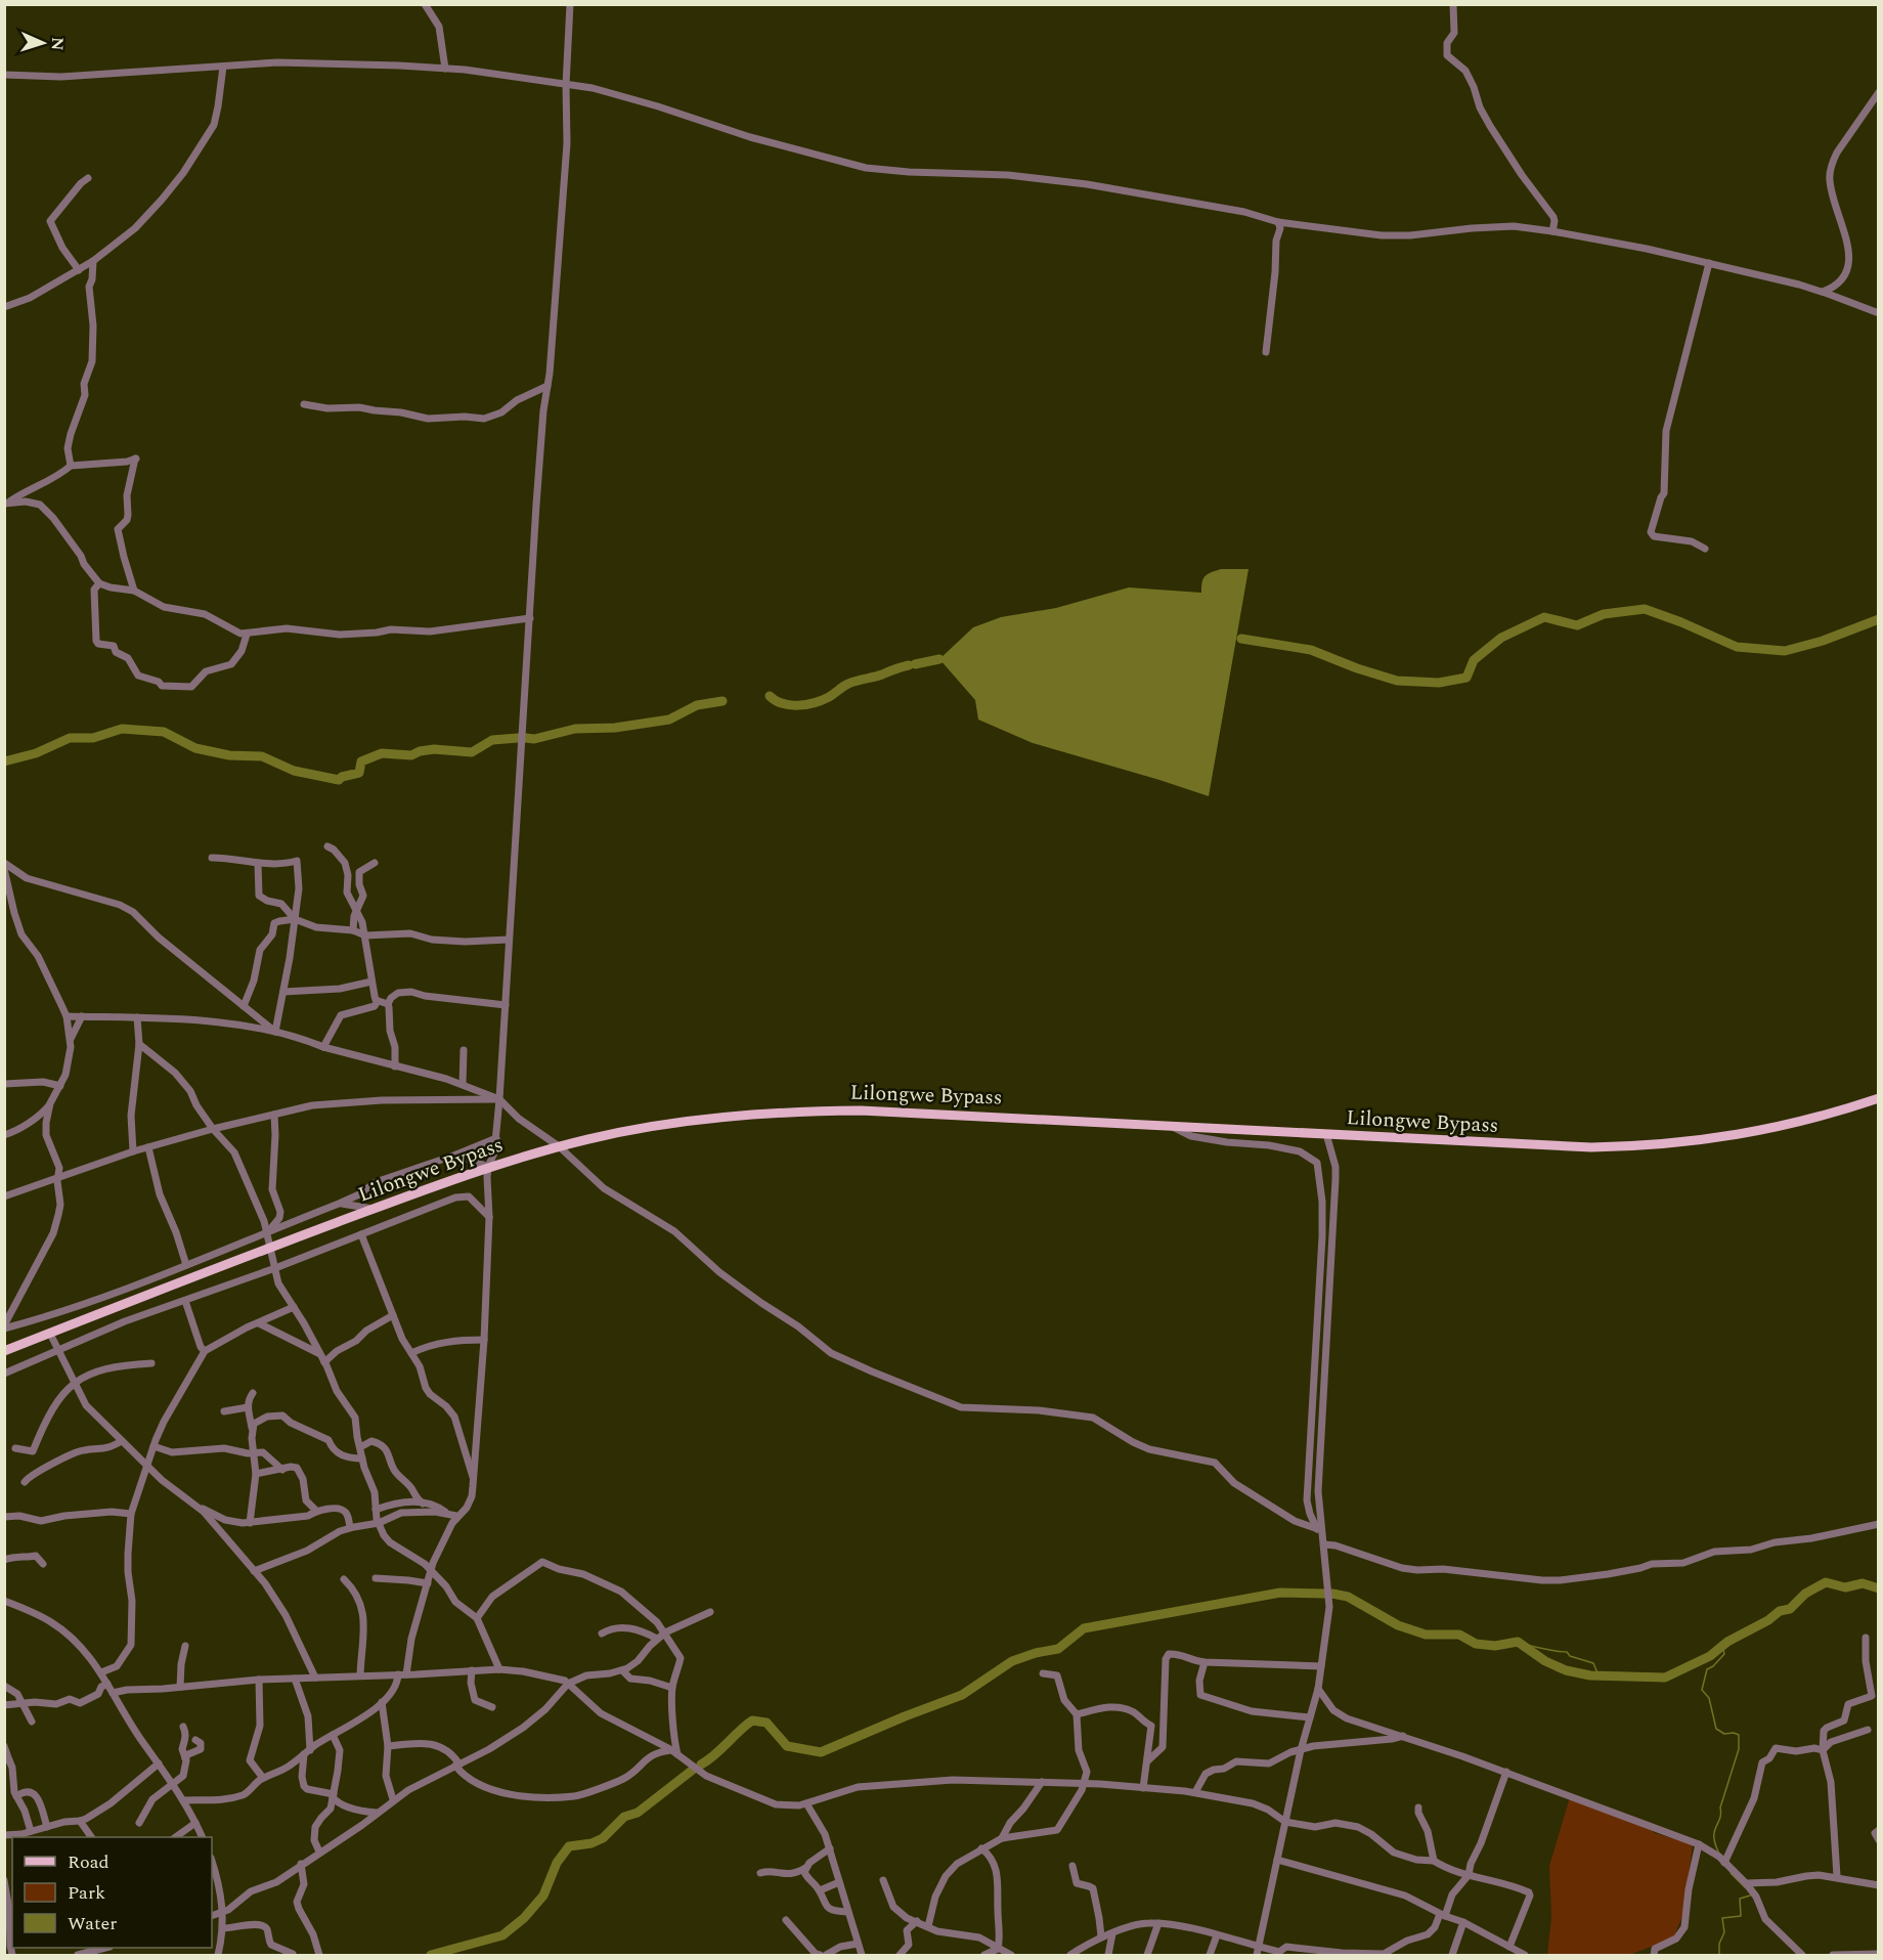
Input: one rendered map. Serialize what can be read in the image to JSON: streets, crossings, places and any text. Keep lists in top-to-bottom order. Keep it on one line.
{"streets":{"main road":["Lilongwe Bypass"]},"legend":["Road","Park","Water"],"north":"right"}
